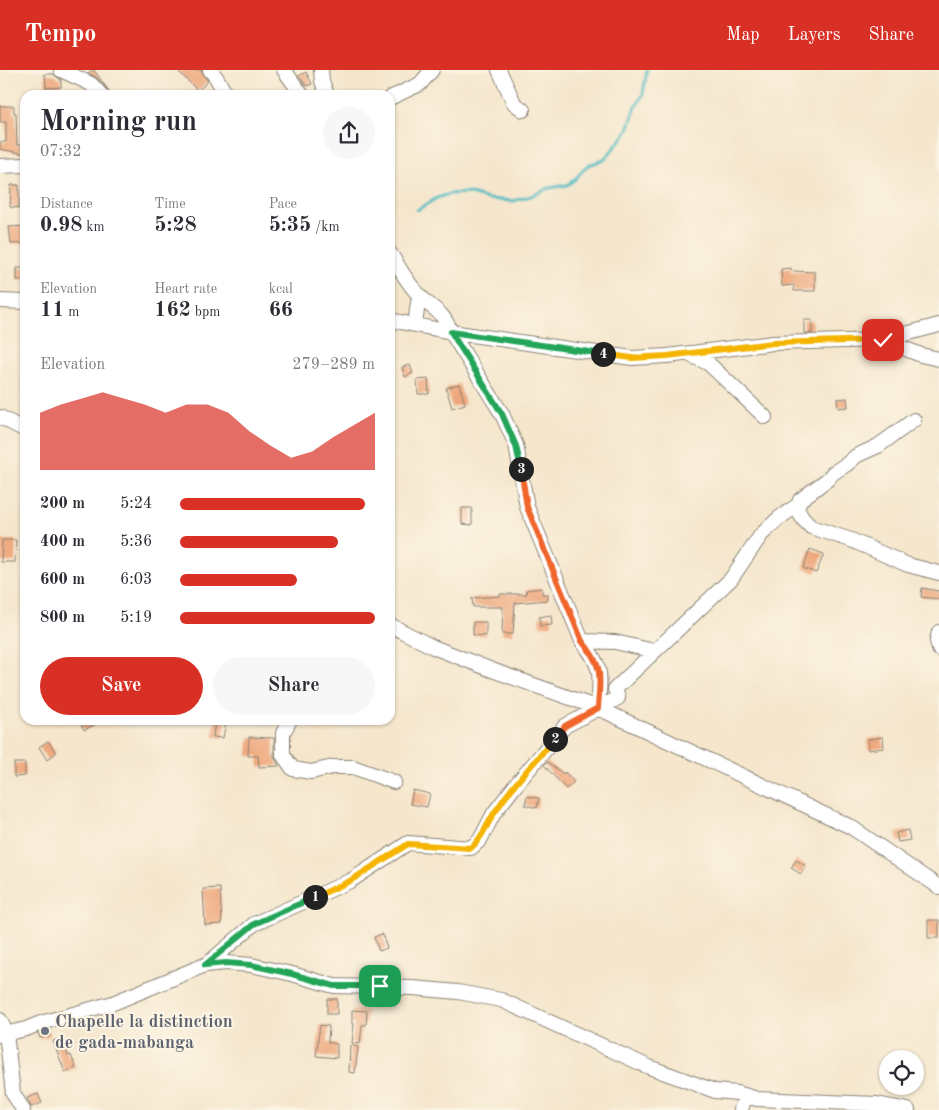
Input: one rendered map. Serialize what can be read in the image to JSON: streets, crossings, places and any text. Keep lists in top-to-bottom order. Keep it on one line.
{"places":["Chapelle la distinction de gada-mabanga"],"page":{"header":"Tempo","nav":["Map","Layers","Share"],"heading":["Morning run","07:32"],"stats":[["Distance","0.98 km"],["Time","5:28"],["Pace","5:35 /km"],["Elevation","11 m"],["Heart rate","162 bpm"],["kcal","66"]],"pins":["4","3","2","1"],"chart":["Elevation","279–289 m"],"list":[{"name":"200 m","note":"5:24"},{"name":"400 m","note":"5:36"},{"name":"600 m","note":"6:03"},{"name":"800 m","note":"5:19"}],"buttons":["Save","Share"]}}
